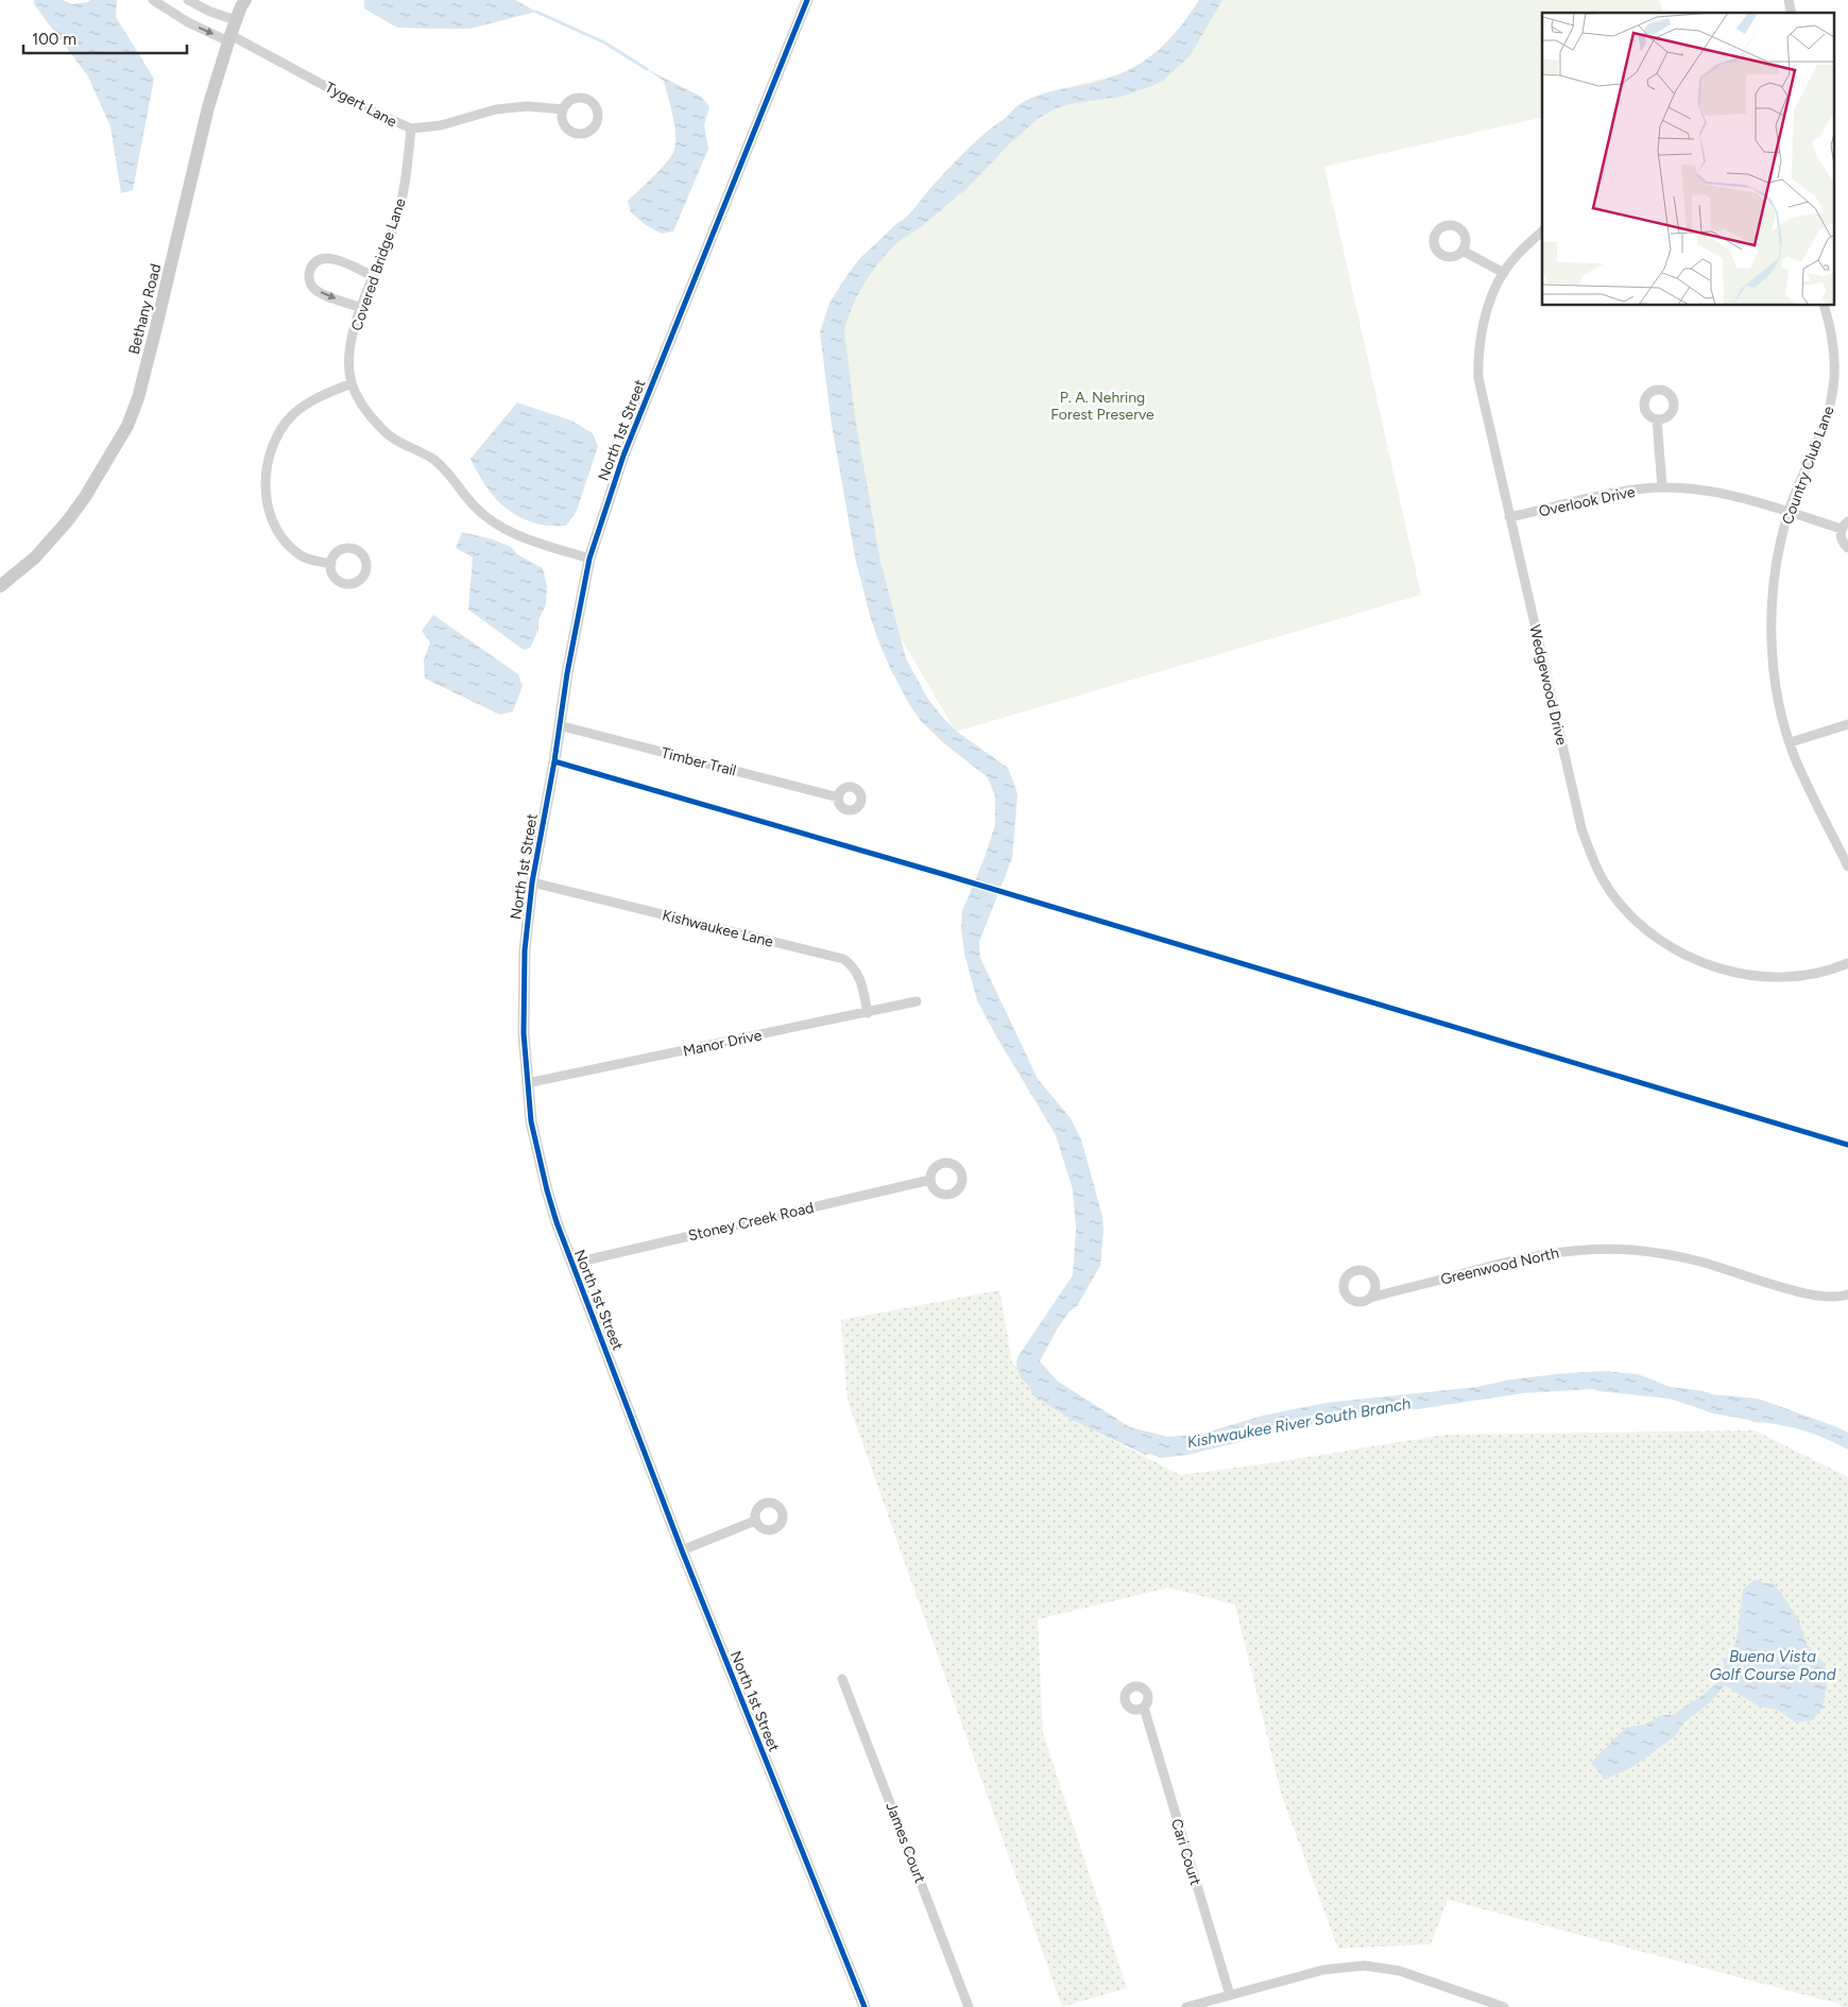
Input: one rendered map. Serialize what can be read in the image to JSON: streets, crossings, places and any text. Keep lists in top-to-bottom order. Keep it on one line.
{"streets":{"main road":["Bethany Road"],"street":["Tygert Lane","Covered Bridge Lane","North 1st Street","Country Club Lane","Overlook Drive","Wedgewood Drive","Timber Trail","Kishwaukee Lane","Manor Drive","Stoney Creek Road","Greenwood North","James Court","Cari Court"]},"crossings":[["Tygert Lane","Covered Bridge Lane"],["Tygert Lane","Bethany Road"],["Covered Bridge Lane","North 1st Street"],["North 1st Street","Timber Trail"],["North 1st Street","Kishwaukee Lane"],["North 1st Street","Manor Drive"],["North 1st Street","Stoney Creek Road"],["Country Club Lane","Overlook Drive"],["Overlook Drive","Wedgewood Drive"],["Kishwaukee Lane","Manor Drive"]],"water":["Kishwaukee River South Branch","Buena Vista Golf Course Pond"],"parks":["P. A. Nehring Forest Preserve"],"scale_bar":"100 m"}
